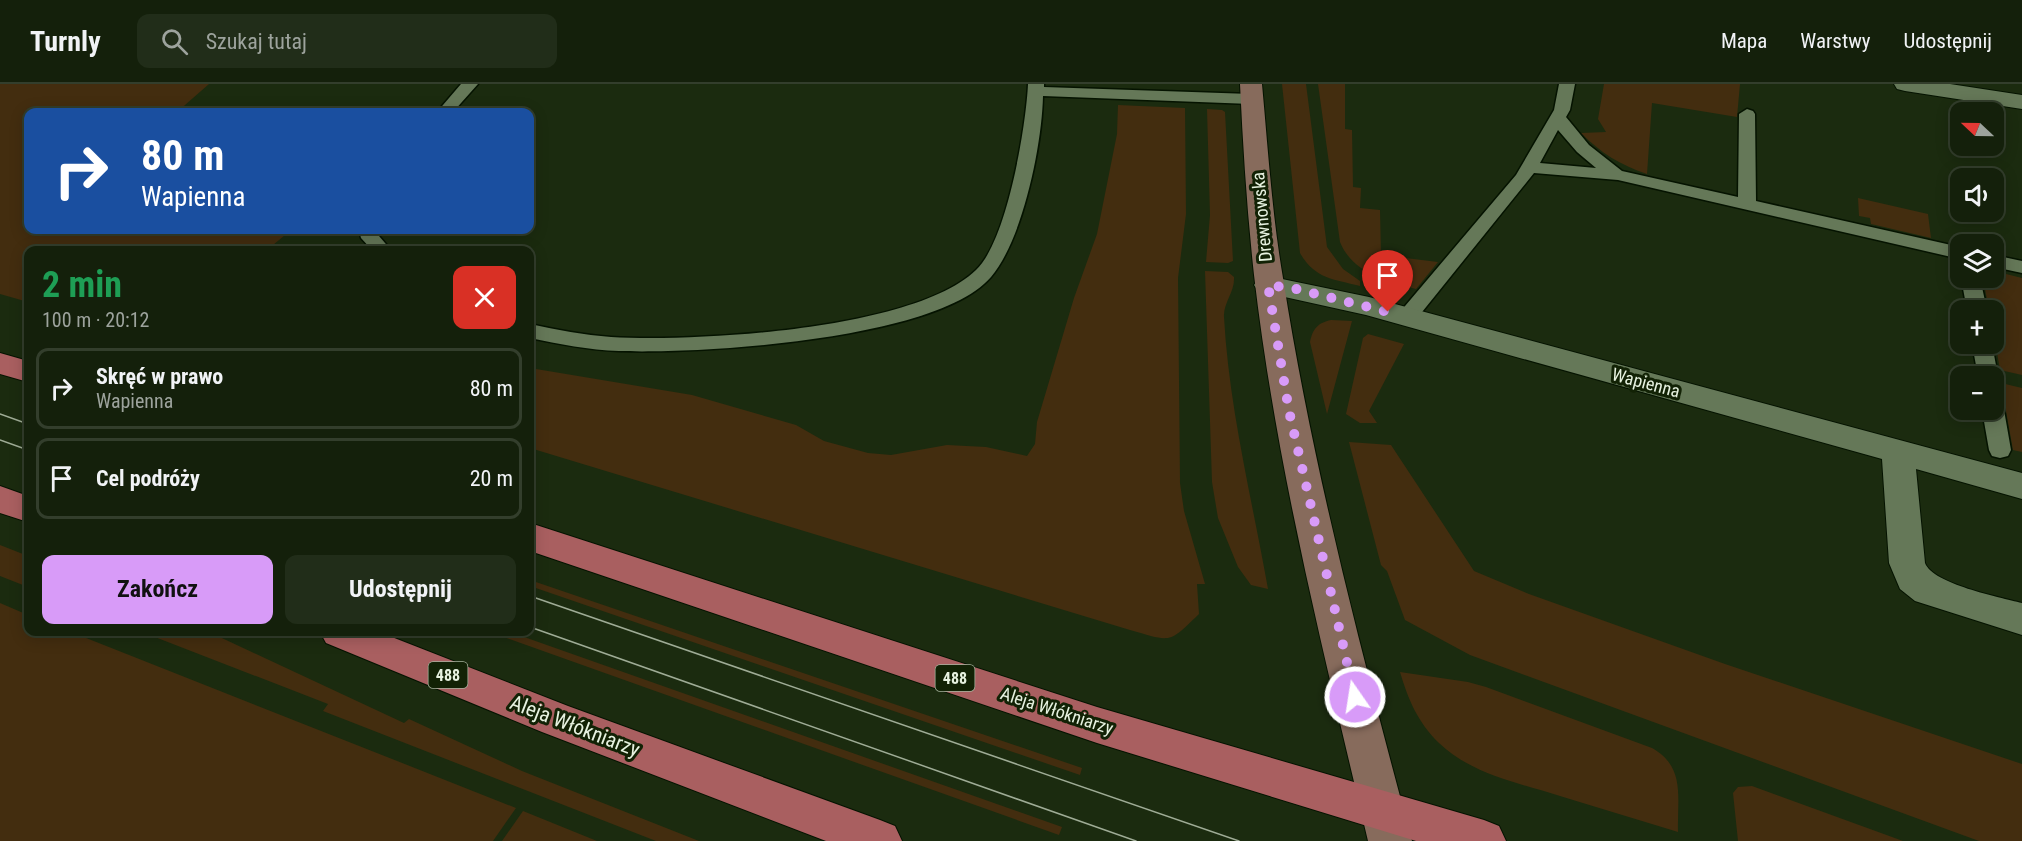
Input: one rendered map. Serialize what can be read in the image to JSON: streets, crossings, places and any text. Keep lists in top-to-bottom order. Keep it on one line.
{"streets":{"main road":["Drewnowska","488","Aleja Włókniarzy"],"street":["Wapienna"]},"crossings":[["Drewnowska","Wapienna"],["Drewnowska","Aleja Włókniarzy"]],"north":"left","page":{"header":"Turnly","search":"Szukaj tutaj","nav":["Mapa","Warstwy","Udostępnij"],"map_buttons":["+","−"],"turn":["80 m","Wapienna"],"heading":["2 min","100 m · 20:12"],"list":[{"name":"Skręć w prawo","note":"Wapienna","value":"80 m"},{"name":"Cel podróży","value":"20 m"}],"buttons":["Zakończ","Udostępnij"]}}
